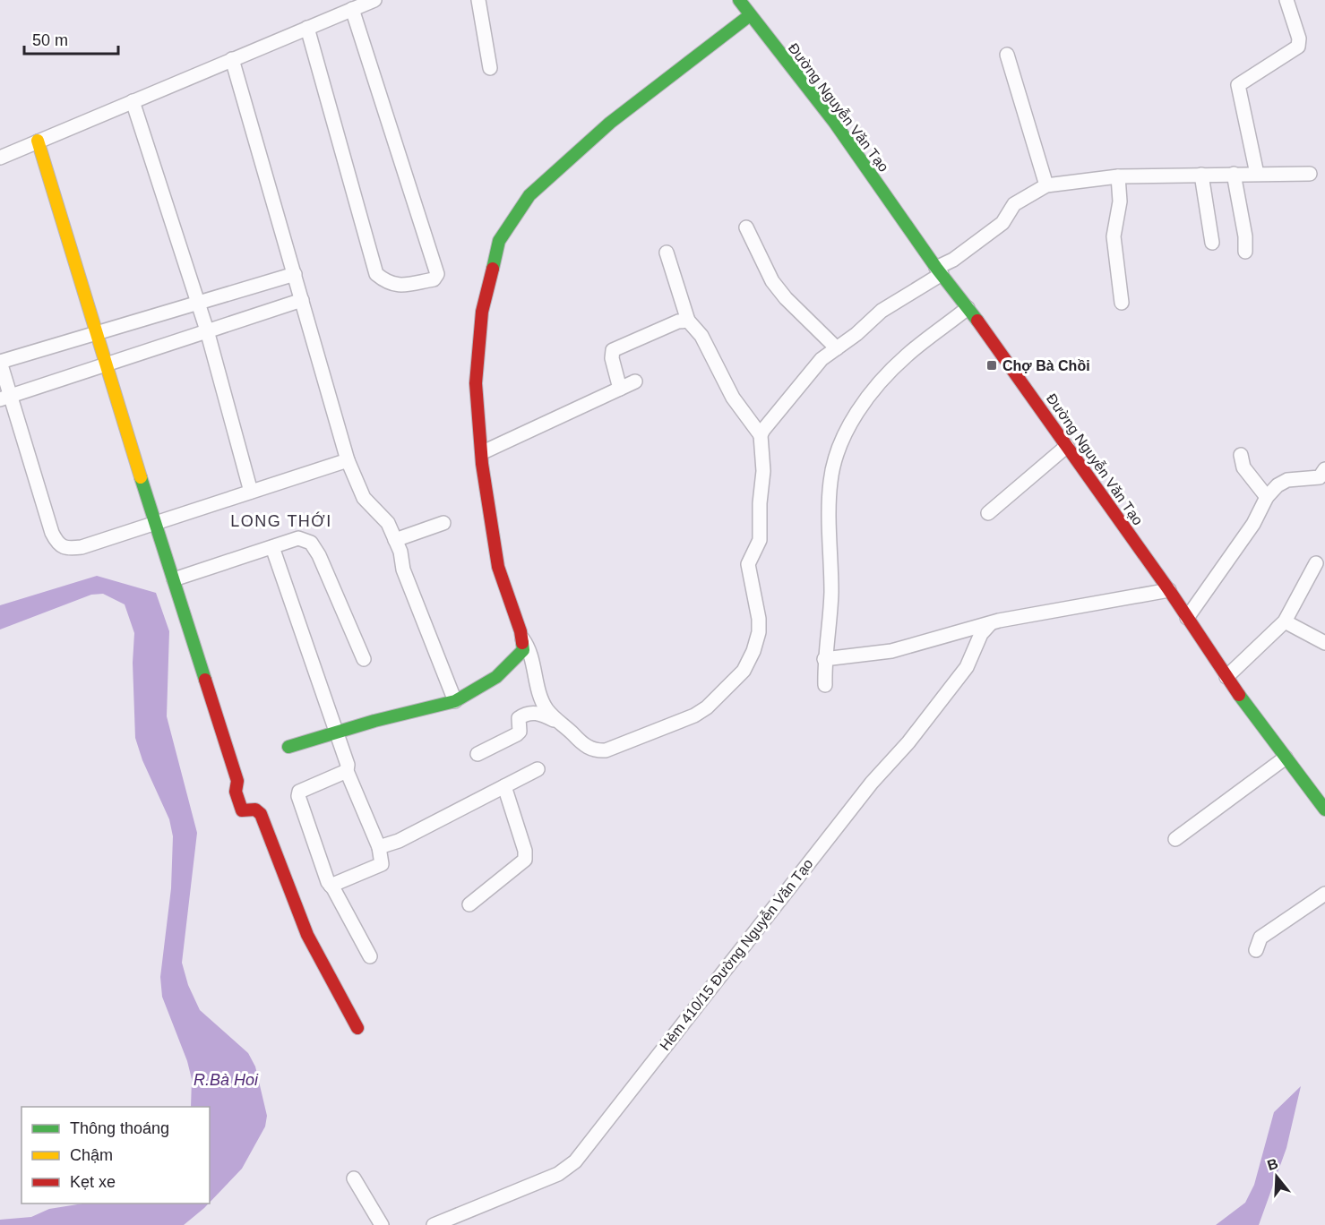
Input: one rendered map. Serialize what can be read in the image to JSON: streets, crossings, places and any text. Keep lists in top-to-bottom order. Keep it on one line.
{"streets":{"street":["Đường Nguyễn Văn Tạo","Hẻm 410/15 Đường Nguyễn Văn Tạo"]},"districts":["LONG THỚI"],"water":["R.Bà Hoi"],"places":{"transit":["Chợ Bà Chồi"]},"legend":["Thông thoáng","Chậm","Kẹt xe"],"scale_bar":"50 m","north":"top"}
